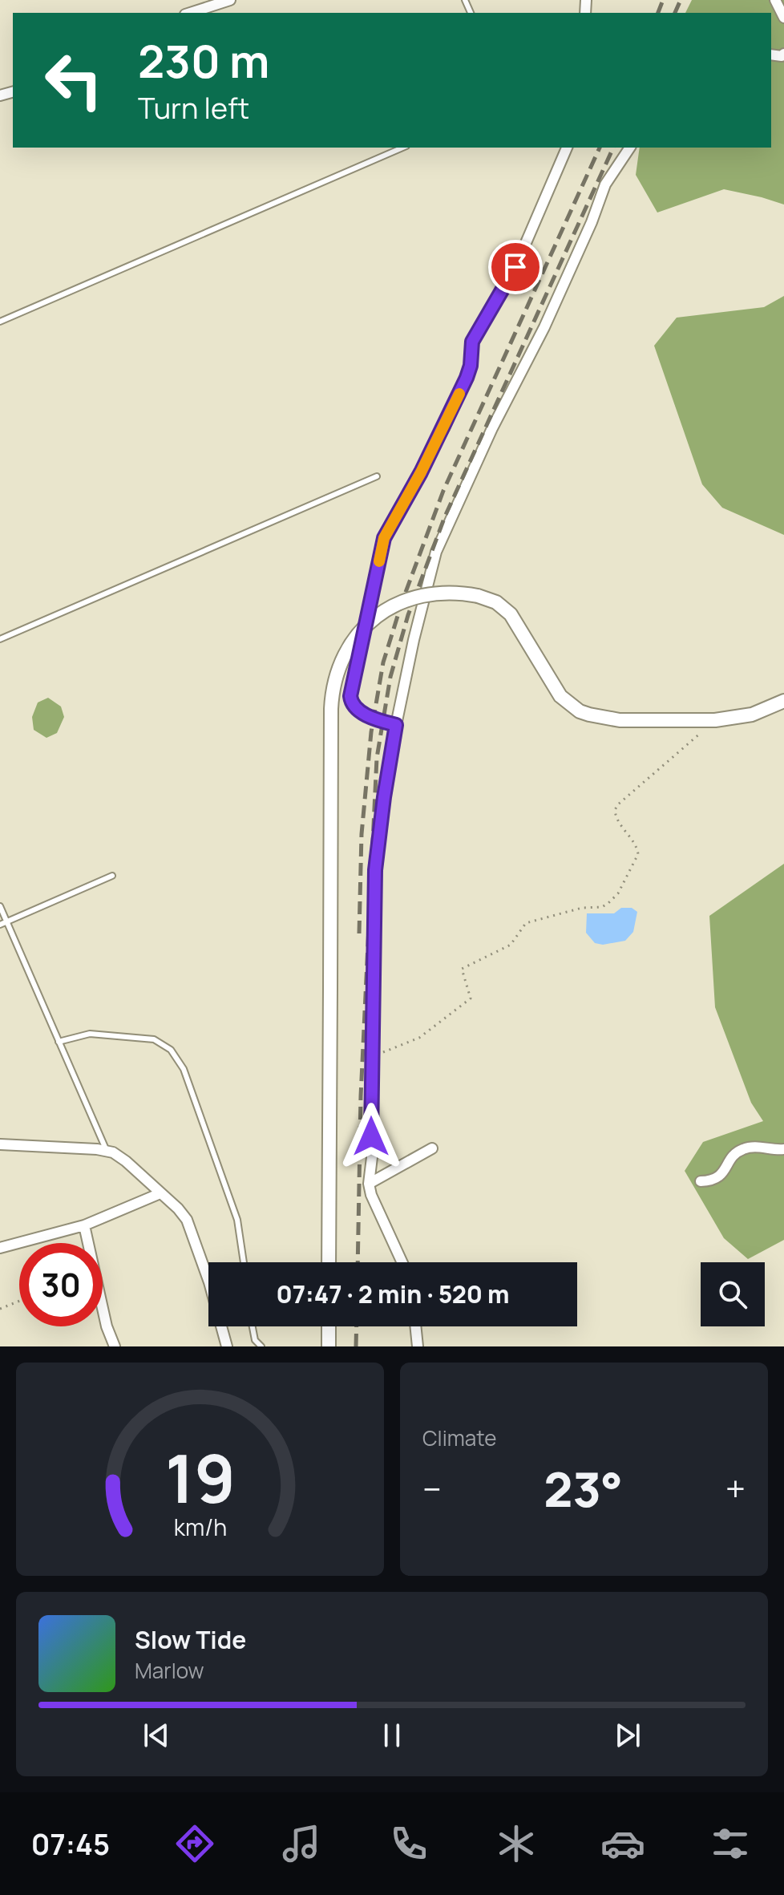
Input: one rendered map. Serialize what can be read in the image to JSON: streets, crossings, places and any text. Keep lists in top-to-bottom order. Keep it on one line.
{"page":{"turn":["230 m","Turn left"],"limit":"30","trip":"07:47 · 2 min · 520 m","tile":"Climate","heat":["−","23°","+"],"song":["Slow Tide","Marlow"],"tabs":"07:45","gauge":["19","km/h"]}}
